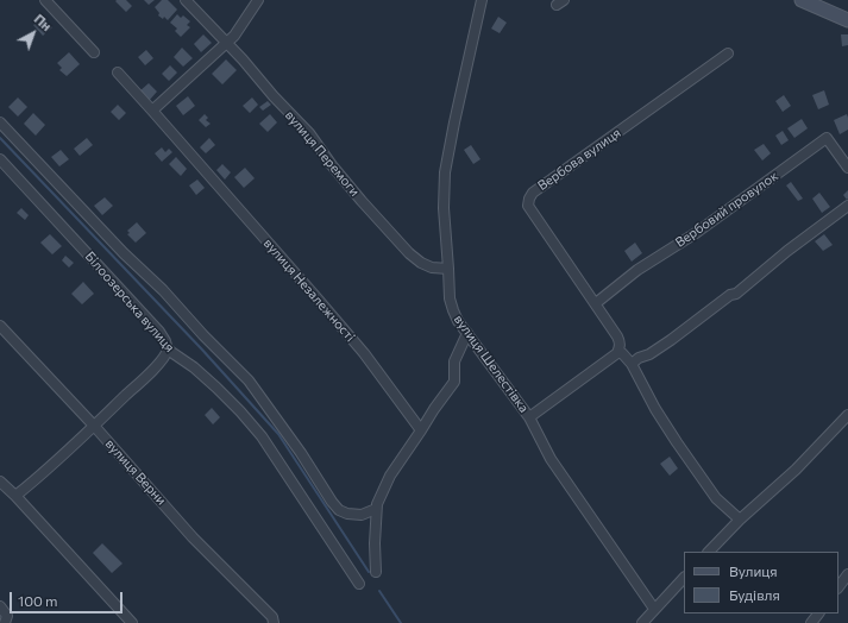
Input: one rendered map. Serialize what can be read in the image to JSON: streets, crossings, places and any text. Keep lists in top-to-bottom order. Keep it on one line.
{"streets":{"street":["вулиця Перемоги","Вербова вулиця","Вербовий провулок","вулиця Незалежності","Білоозерська вулиця","вулиця Шелестівка","вулиця Верни"]},"crossings":[["вулиця Перемоги","вулиця Шелестівка"],["Вербова вулиця","Вербовий провулок"]],"legend":["Вулиця","Будівля"],"scale_bar":"100 m","north":"top right"}
